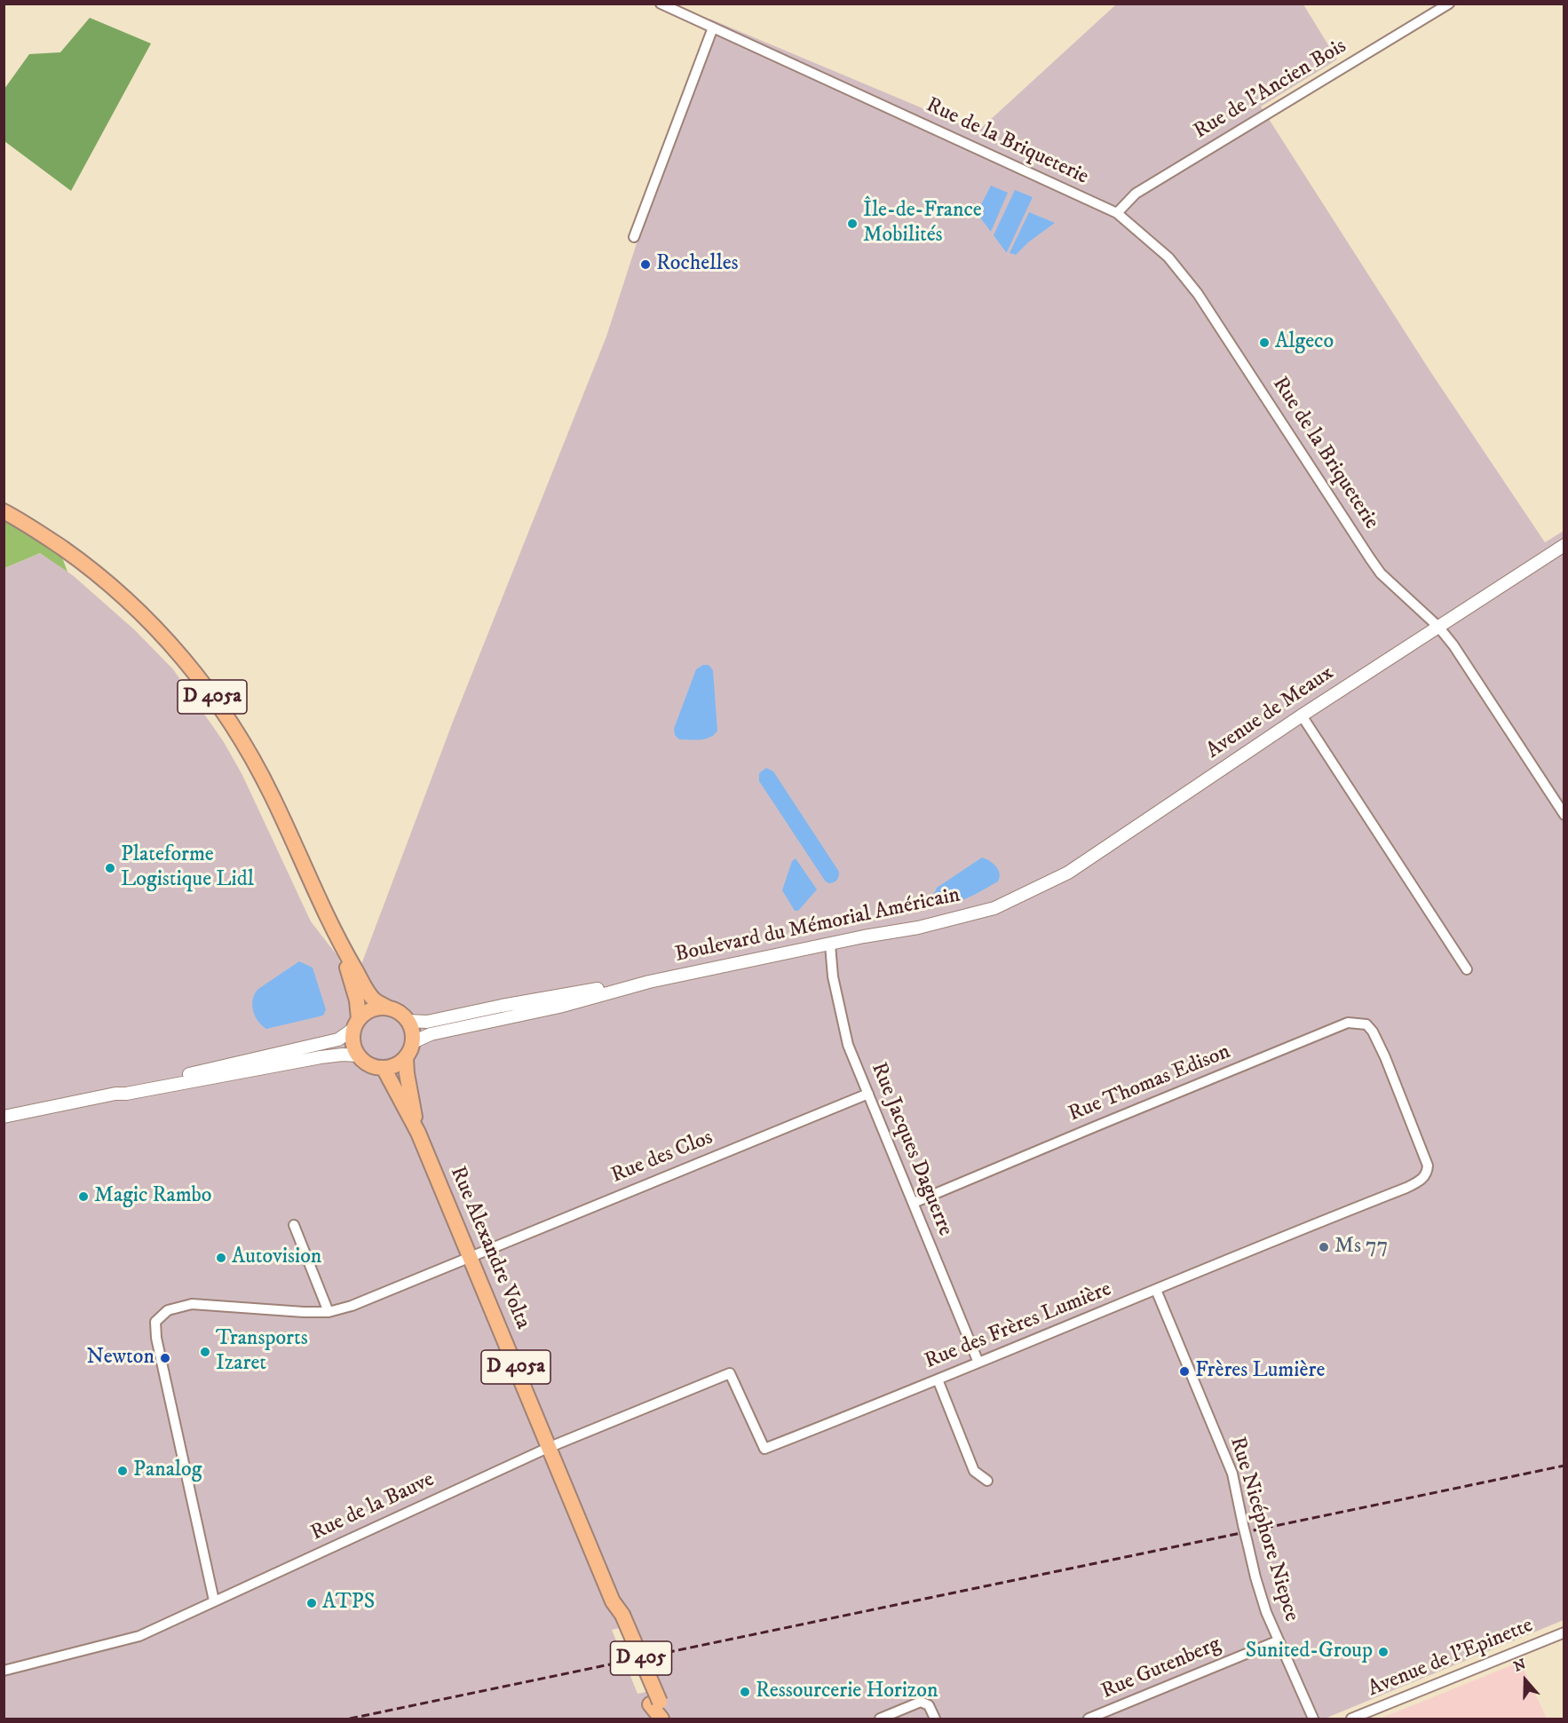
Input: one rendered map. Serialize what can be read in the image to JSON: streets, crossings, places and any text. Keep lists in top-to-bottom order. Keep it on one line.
{"streets":{"main road":["D 405a","Rue Alexandre Volta","D 405"],"street":["Rue de l'Ancien Bois","Rue de la Briqueterie","Avenue de Meaux","Boulevard du Mémorial Américain","Rue Thomas Edison","Rue Jacques Daguerre","Rue des Clos","Rue des Frères Lumière","Rue de la Bauve","Rue Nicéphore Niepce","Avenue de l'Epinette","Rue Gutenberg"]},"crossings":[["Rue de l'Ancien Bois","Rue de la Briqueterie"],["Rue de la Briqueterie","Avenue de Meaux"],["D 405a","Rue Alexandre Volta"],["Avenue de Meaux","Boulevard du Mémorial Américain"],["Boulevard du Mémorial Américain","Rue Jacques Daguerre"],["Rue Thomas Edison","Rue Jacques Daguerre"],["Rue Thomas Edison","Rue des Frères Lumière"],["Rue Jacques Daguerre","Rue des Clos"],["Rue Jacques Daguerre","Rue des Frères Lumière"],["Rue des Clos","Rue Alexandre Volta"],["Rue des Clos","Rue de la Bauve"],["Rue Alexandre Volta","Rue des Frères Lumière"],["Rue Alexandre Volta","Rue de la Bauve"],["Rue Alexandre Volta","D 405"],["Rue des Frères Lumière","Rue de la Bauve"],["Rue des Frères Lumière","Rue Nicéphore Niepce"],["Rue Nicéphore Niepce","Rue Gutenberg"]],"places":["Île-de-France Mobilités","Rochelles","Algeco","Plateforme Logistique Lidl","Magic Rambo","Ms 77","Autovision","Transports Izaret","Newton","Frères Lumière","Panalog","ATPS","Sunited-Group","Ressourcerie Horizon"],"north":"top"}
